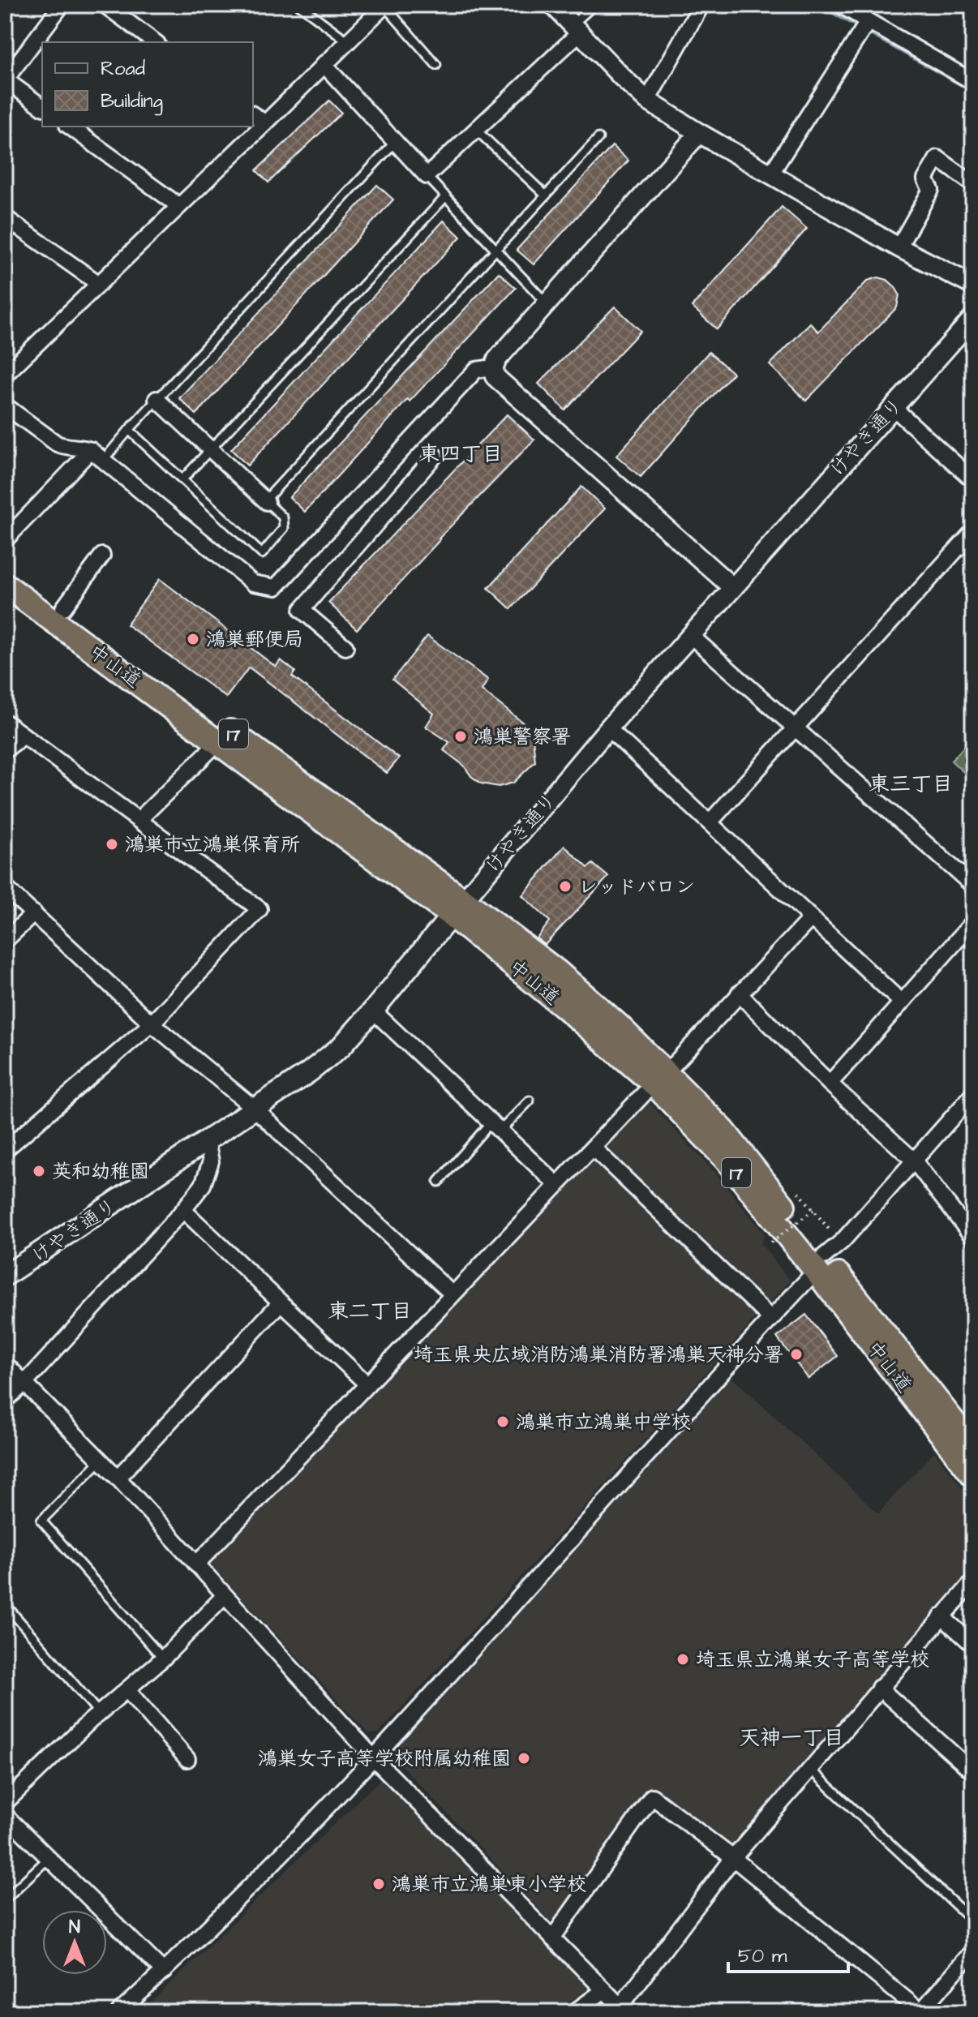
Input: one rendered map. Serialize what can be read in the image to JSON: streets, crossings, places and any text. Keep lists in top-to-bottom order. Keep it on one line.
{"streets":{"highway":["中山道","17"],"main road":["けやき通り"]},"crossings":[["けやき通り","中山道"]],"districts":["東四丁目","東三丁目","東二丁目","天神一丁目"],"places":["鴻巣郵便局","鴻巣警察署","鴻巣市立鴻巣保育所","レッドバロン","英和幼稚園","埼玉県央広域消防鴻巣消防署鴻巣天神分署","鴻巣市立鴻巣中学校","埼玉県立鴻巣女子高等学校","鴻巣女子高等学校附属幼稚園","鴻巣市立鴻巣東小学校"],"legend":["Road","Building"],"scale_bar":"50 m","north":"top"}
